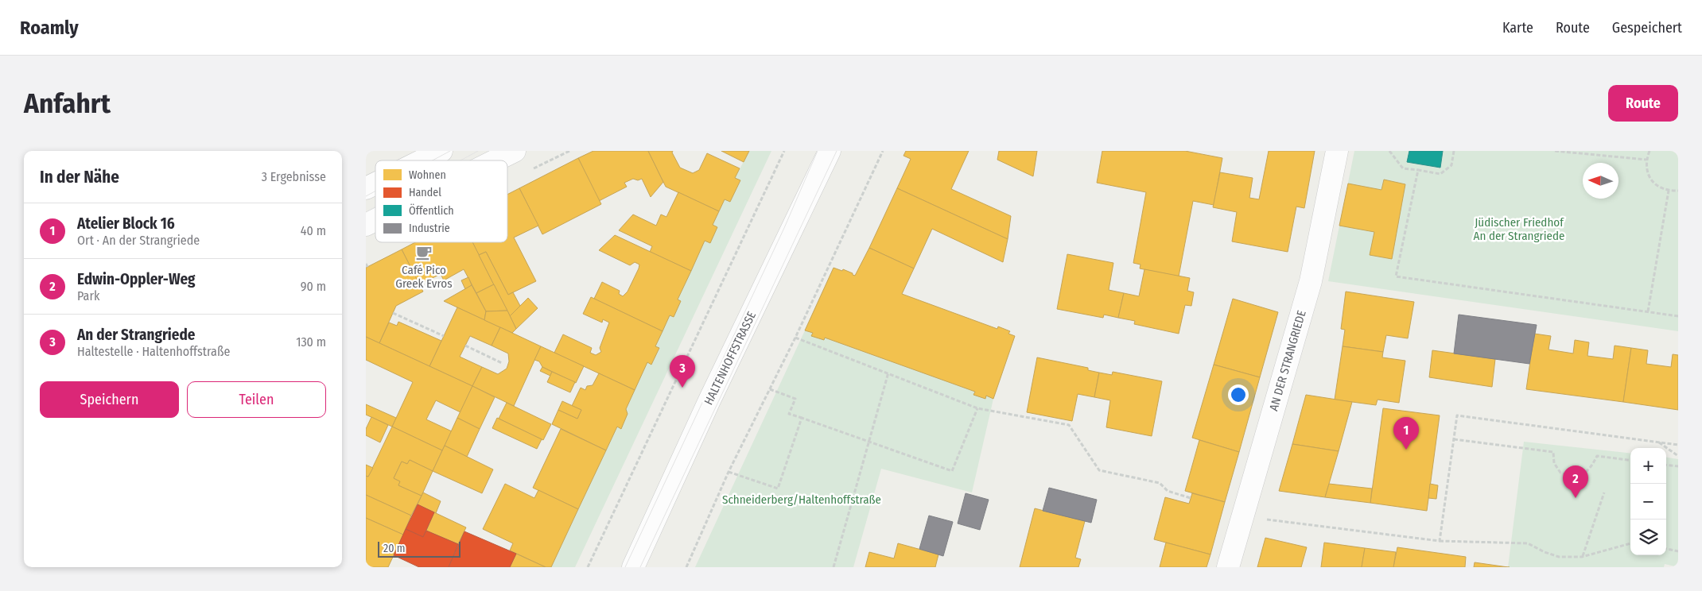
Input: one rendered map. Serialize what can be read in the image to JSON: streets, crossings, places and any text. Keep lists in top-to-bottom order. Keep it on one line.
{"streets":{"street":["HALTENHOFFSTRASSE","AN DER STRANGRIEDE"]},"parks":["Jüdischer Friedhof An der Strangriede","Schneiderberg/Haltenhoffstraße"],"places":{"cafe":["Café Pico Greek Evros"]},"legend":["Wohnen","Handel","Öffentlich","Industrie"],"scale_bar":"20 m","north":"left","page":{"header":"Roamly","nav":["Karte","Route","Gespeichert"],"buttons":["Route",["Speichern","Teilen"]],"title":"Anfahrt","heading":["In der Nähe","3 Ergebnisse"],"list":[{"mark":"1","name":"Atelier Block 16","note":"Ort · An der Strangriede","value":"40 m"},{"mark":"2","name":"Edwin-Oppler-Weg","note":"Park","value":"90 m"},{"mark":"3","name":"An der Strangriede","note":"Haltestelle · Haltenhoffstraße","value":"130 m"}],"pins":["3","1","2"],"map_buttons":["+","−"],"scale":"20 m"}}
